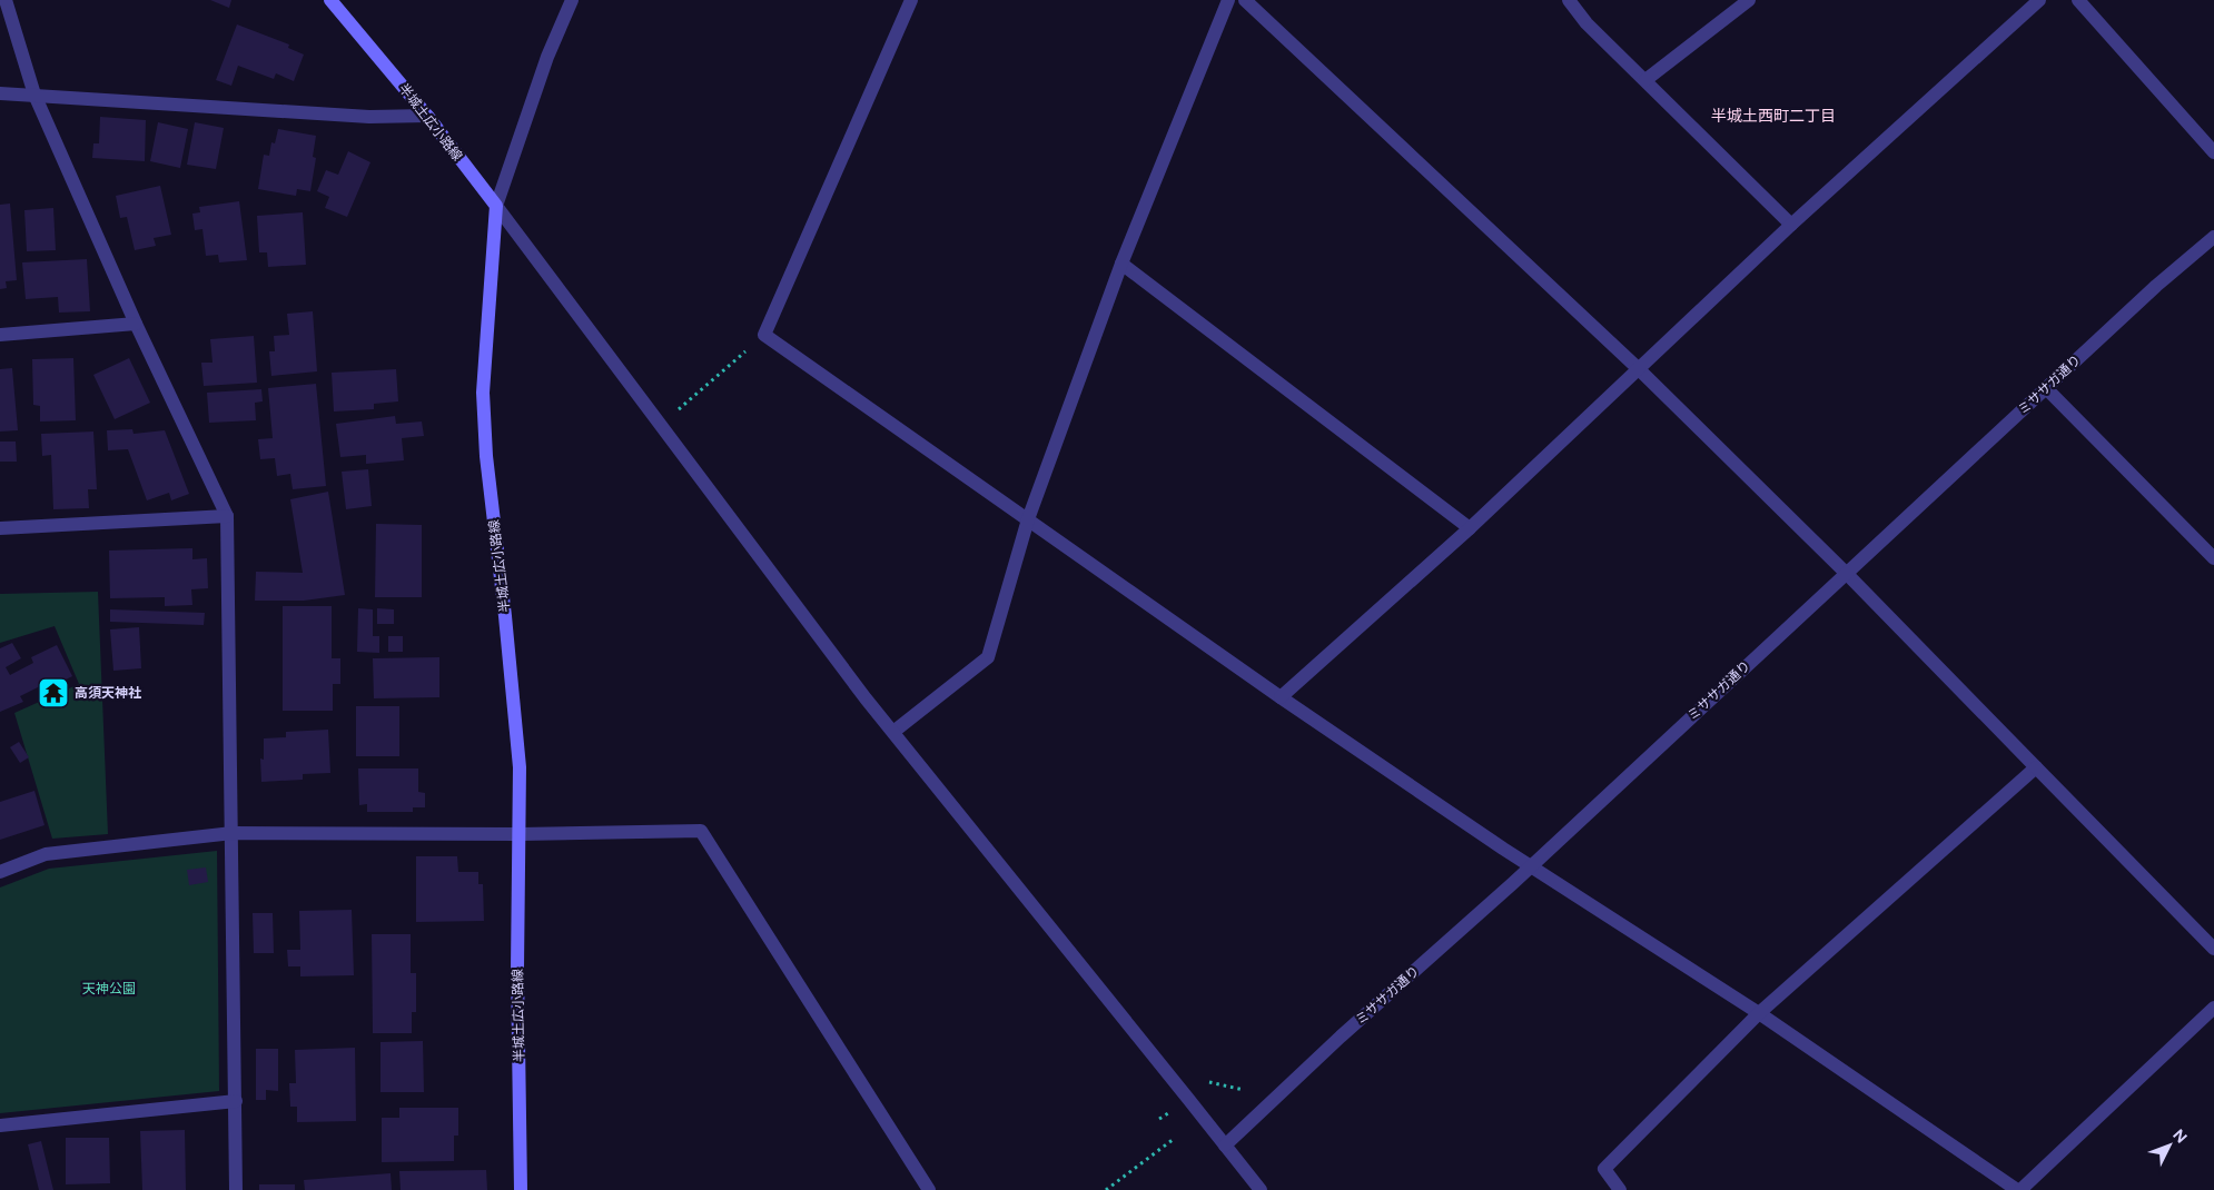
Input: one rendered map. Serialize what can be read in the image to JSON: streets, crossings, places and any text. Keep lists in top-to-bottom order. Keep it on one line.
{"streets":{"main road":["半城土広小路線"],"street":["ミササガ通り"]},"districts":["半城土西町二丁目"],"parks":["天神公園"],"places":{"temple":["高須天神社"]},"north":"top right"}
